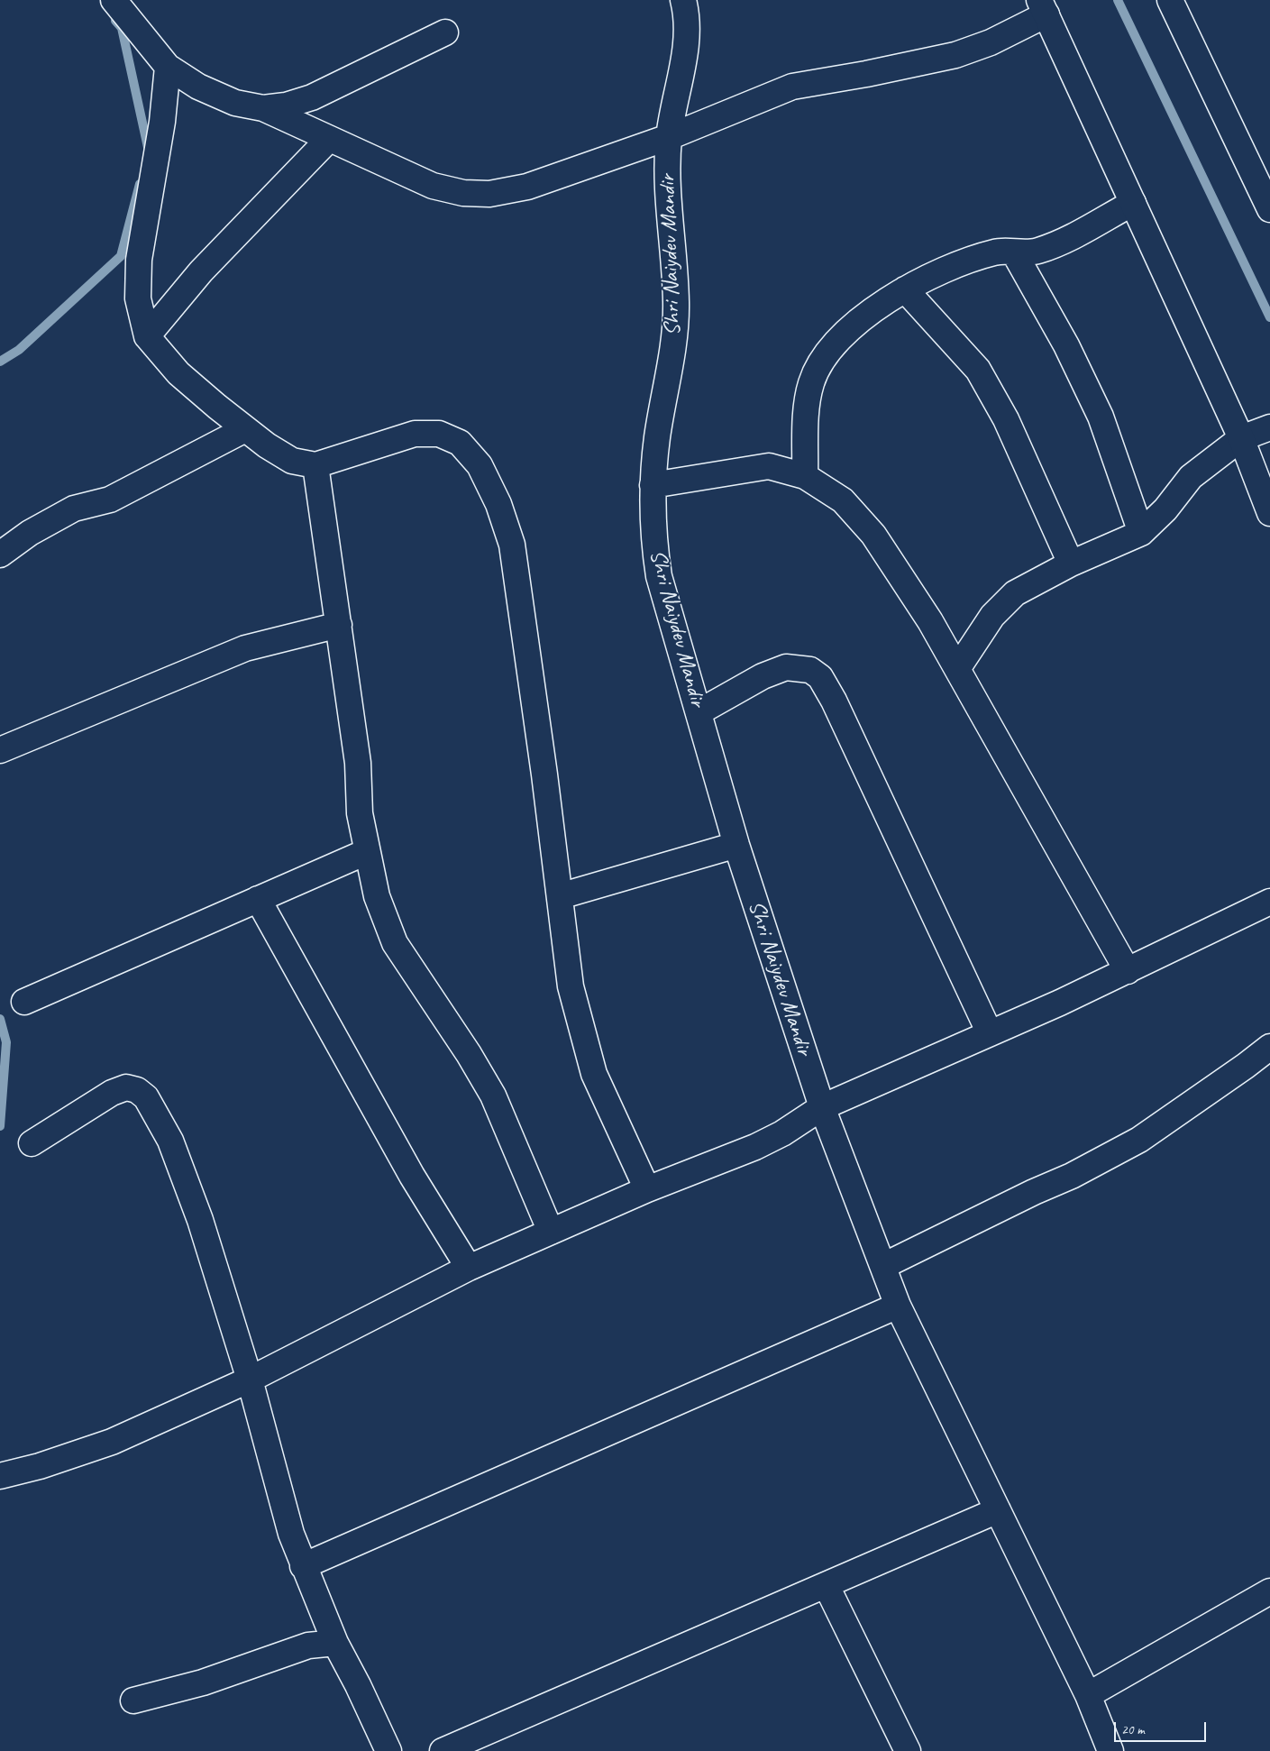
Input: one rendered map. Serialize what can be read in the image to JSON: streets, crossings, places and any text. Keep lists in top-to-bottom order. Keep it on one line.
{"streets":{"street":["Shri Naiydev Mandir"]},"scale_bar":"20 m"}
